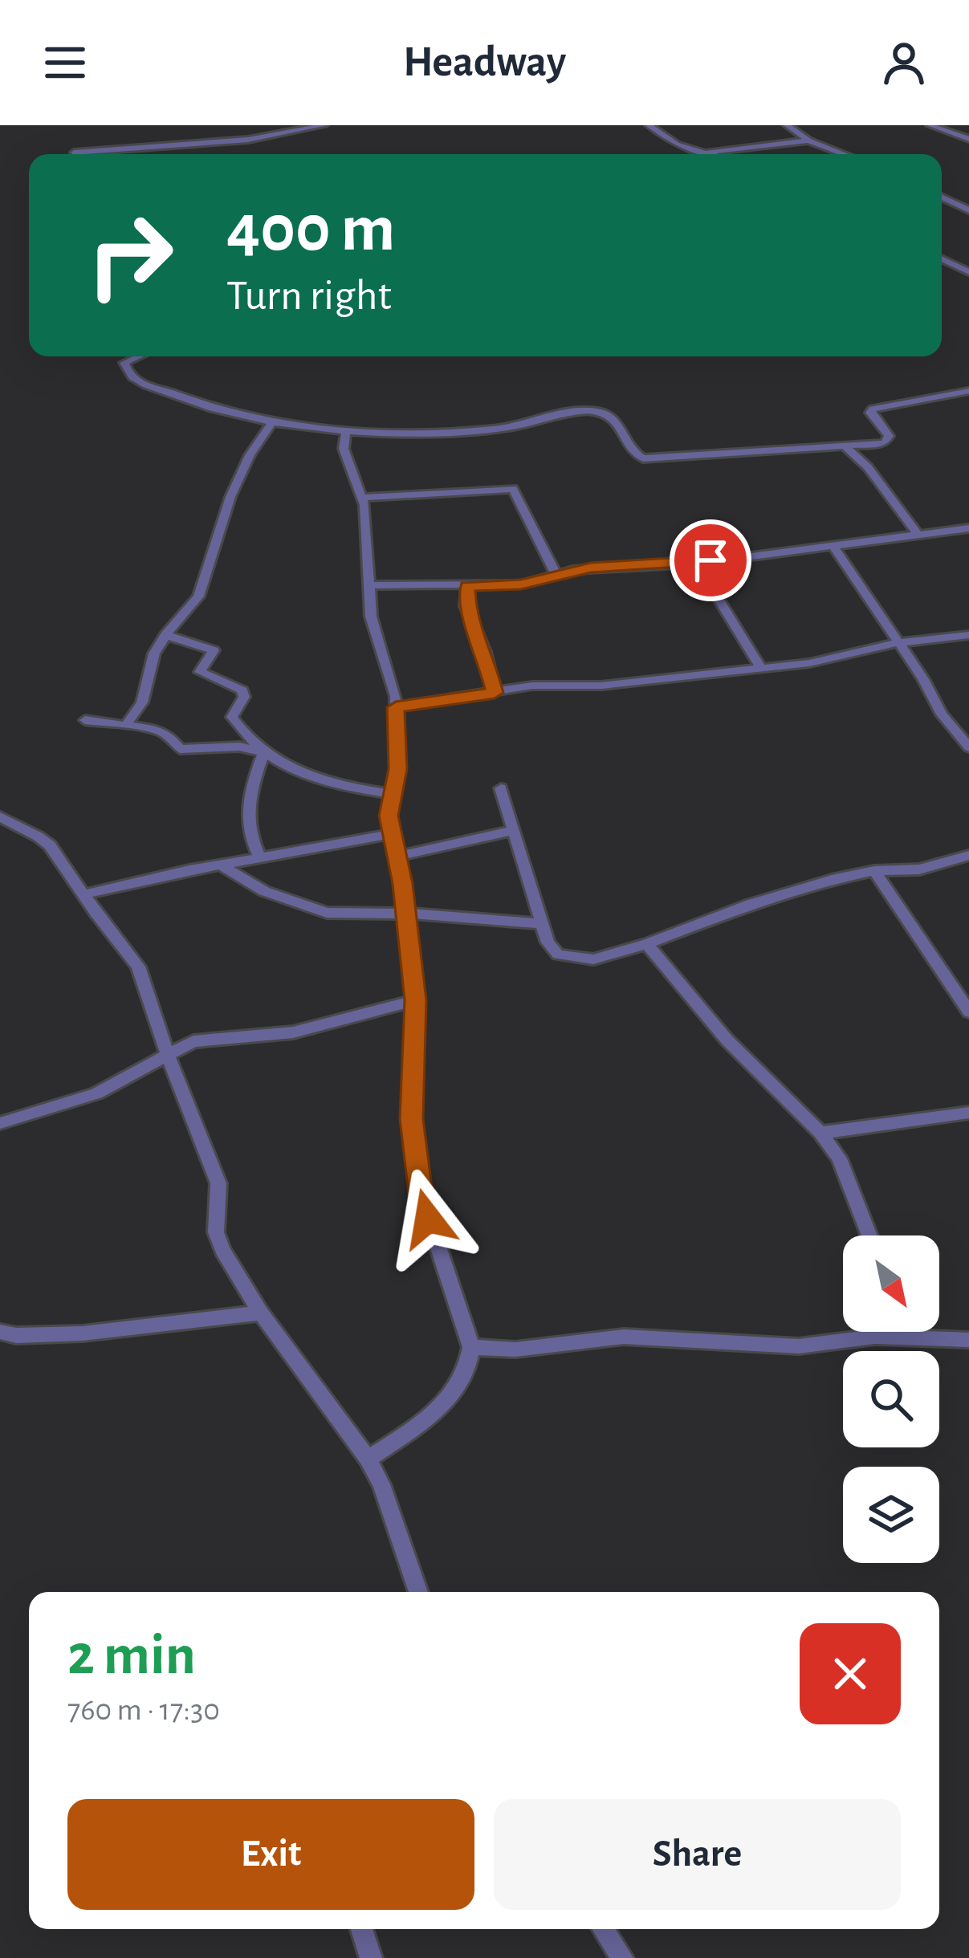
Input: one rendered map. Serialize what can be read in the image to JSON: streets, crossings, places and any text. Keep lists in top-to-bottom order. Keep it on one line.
{"north":"bottom right","page":{"header":"Headway","turn":["400 m","Turn right"],"heading":["2 min","760 m · 17:30"],"buttons":["Exit","Share"]}}
